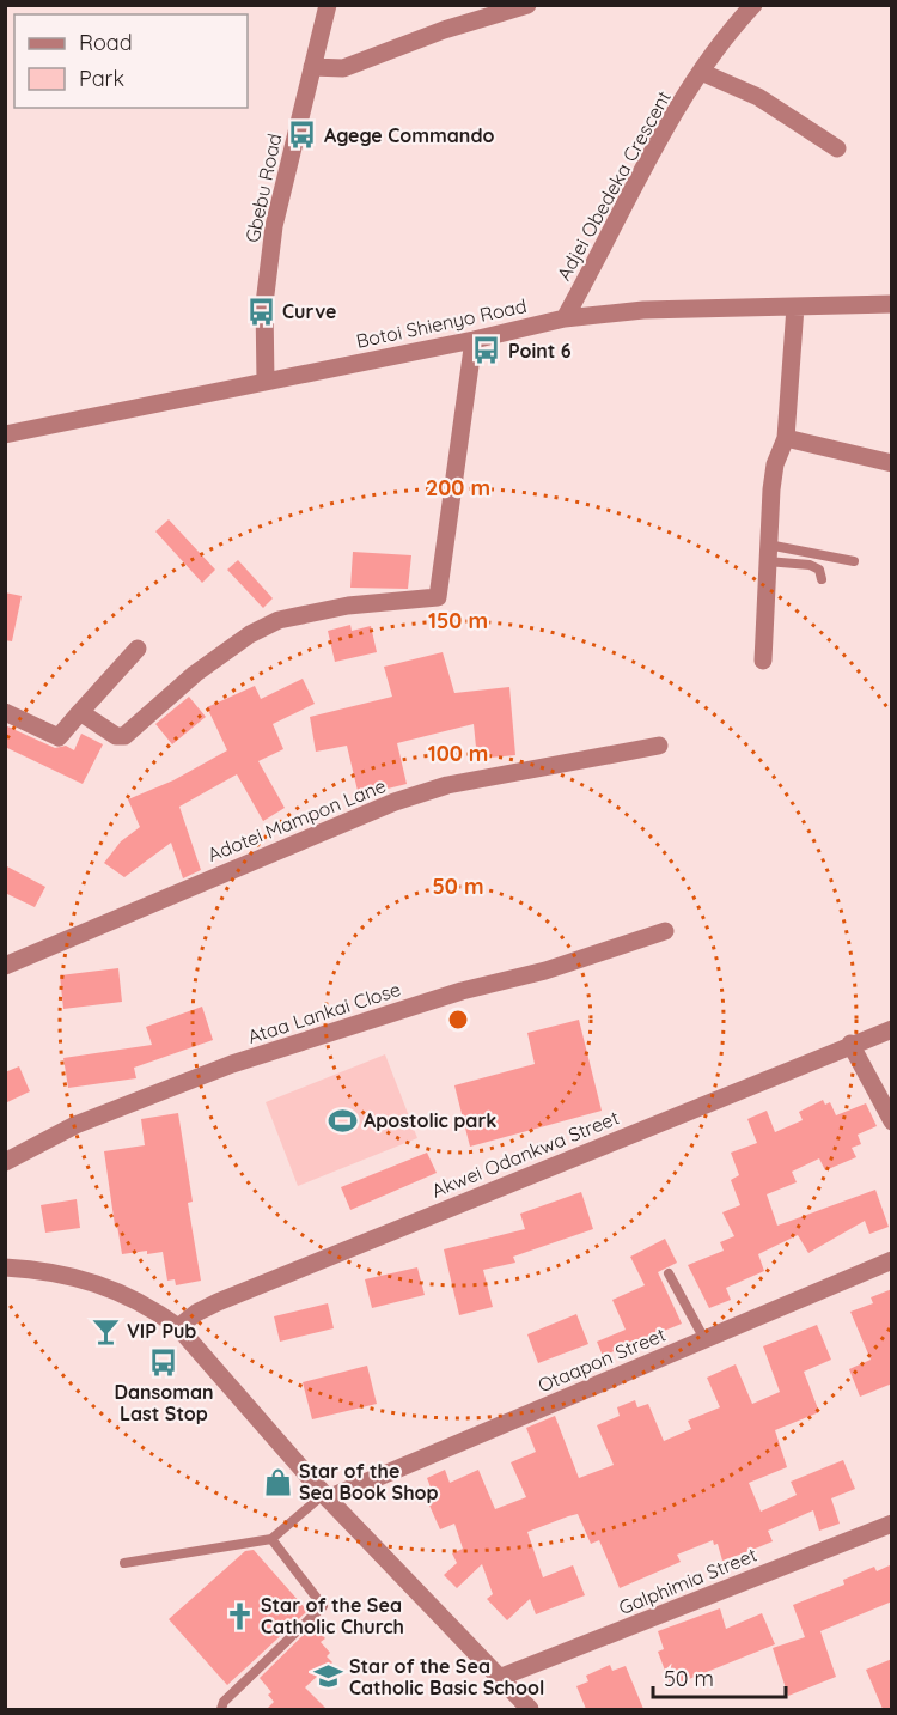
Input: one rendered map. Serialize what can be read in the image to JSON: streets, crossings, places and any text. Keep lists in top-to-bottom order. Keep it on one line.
{"streets":{"street":["Adjei Obedeka Crescent","Gbebu Road","Botoi Shienyo Road","Adotei Mampon Lane","Ataa Lankai Close","Akwei Odankwa Street","Otaapon Street","Galphimia Street"]},"crossings":[["Adjei Obedeka Crescent","Botoi Shienyo Road"],["Gbebu Road","Botoi Shienyo Road"]],"places":{"bus stop":["Agege Commando","Curve","Point 6","Dansoman Last Stop"],"sports":["Apostolic park"],"bar":["VIP Pub"],"shop":["Star of the Sea Book Shop"],"church":["Star of the Sea Catholic Church"],"school or university":["Star of the Sea Catholic Basic School"]},"legend":["Road","Park"],"scale_bar":"50 m","rings":["200 m","150 m","100 m","50 m"]}
